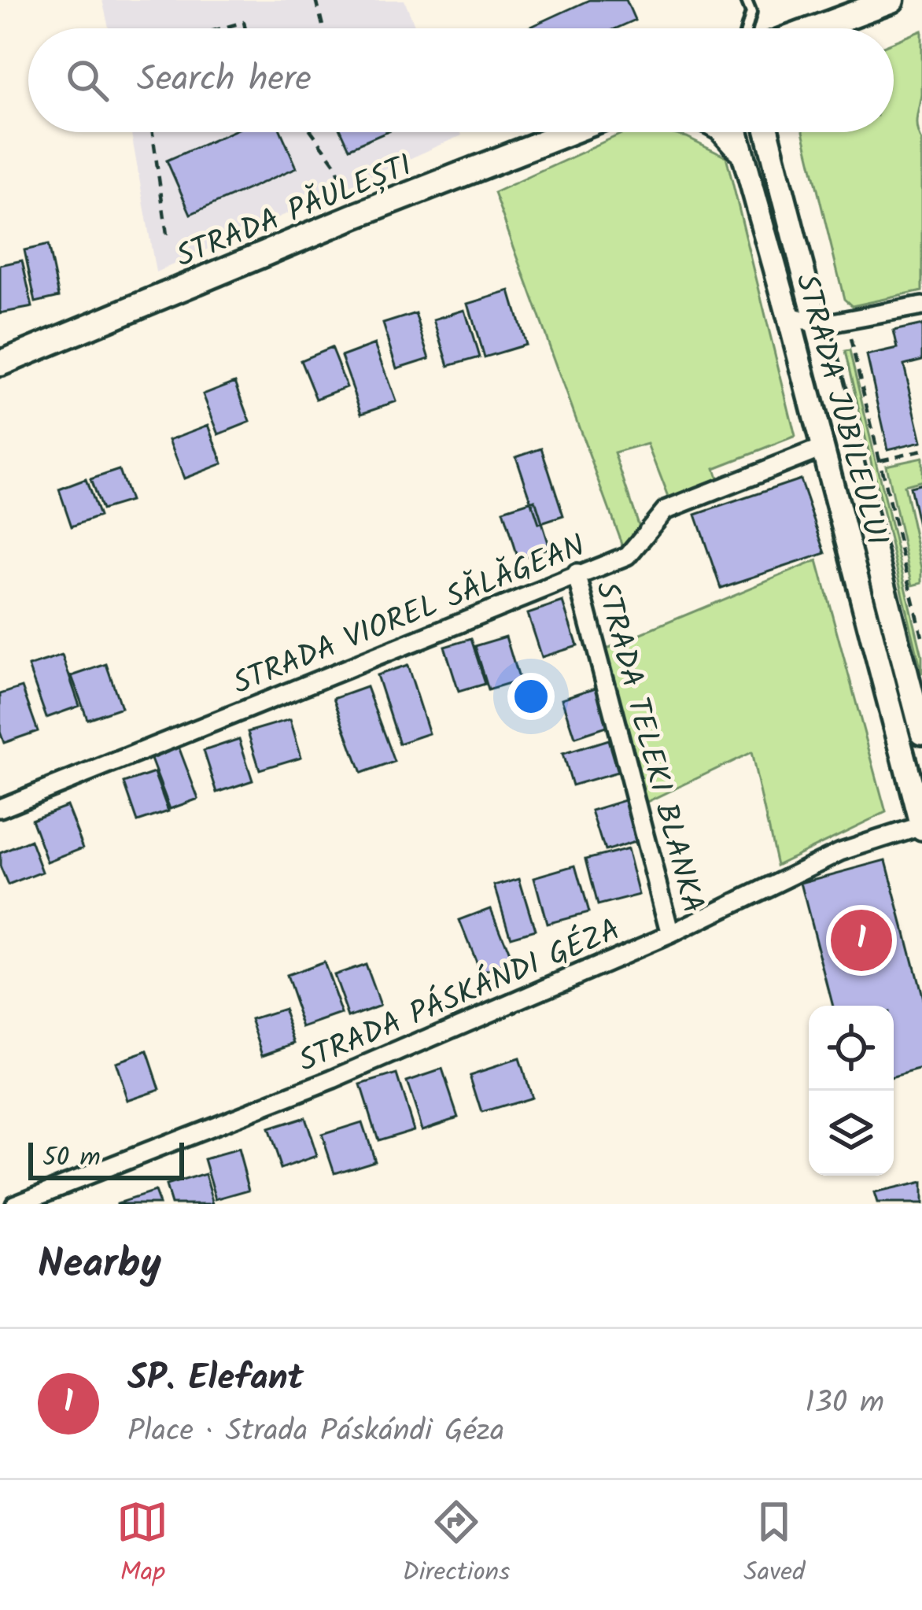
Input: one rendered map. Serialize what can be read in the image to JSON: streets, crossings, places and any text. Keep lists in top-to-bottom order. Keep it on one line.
{"streets":{"main road":["STRADA PĂULEȘTI"],"street":["STRADA JUBILEULUI","STRADA VIOREL SĂLĂGEAN","STRADA TELEKI BLANKA","STRADA PÁSKÁNDI GÉZA"]},"crossings":[["STRADA JUBILEULUI","STRADA VIOREL SĂLĂGEAN"],["STRADA JUBILEULUI","STRADA PÁSKÁNDI GÉZA"],["STRADA VIOREL SĂLĂGEAN","STRADA TELEKI BLANKA"],["STRADA TELEKI BLANKA","STRADA PÁSKÁNDI GÉZA"]],"scale_bar":"50 m","page":{"search":"Search here","pins":"1","scale":"50 m","heading":"Nearby","list":[{"mark":"1","name":"SP. Elefant","note":"Place · Strada Páskándi Géza","value":"130 m"}],"nav":["Map","Directions","Saved"]}}
